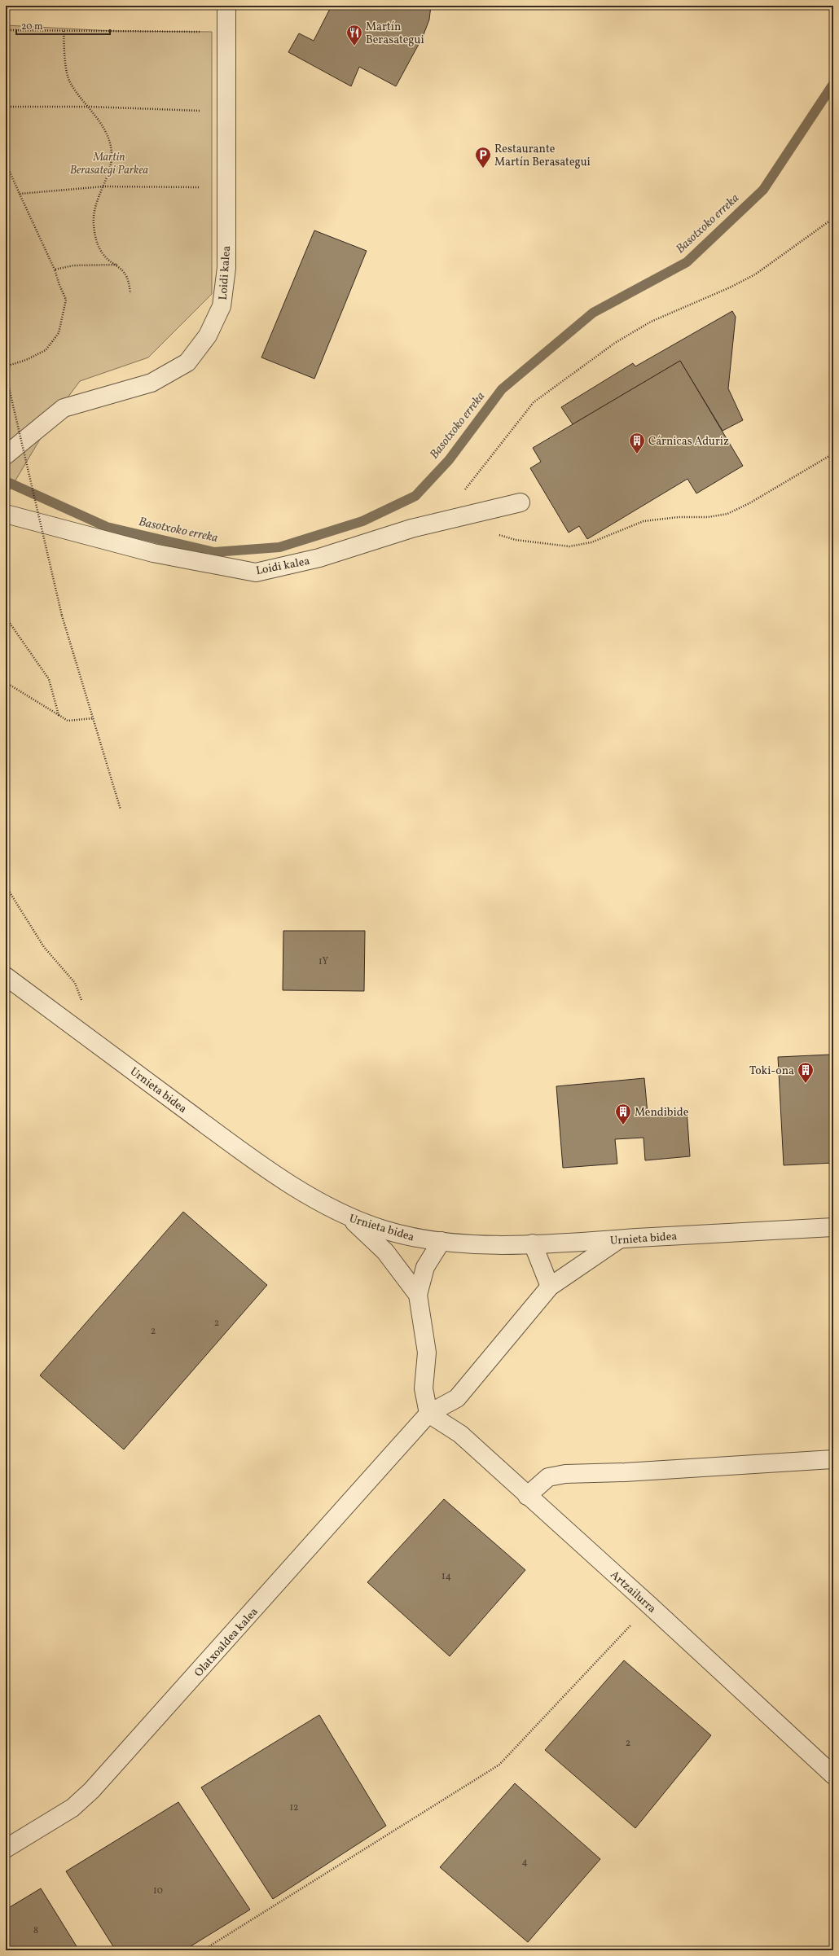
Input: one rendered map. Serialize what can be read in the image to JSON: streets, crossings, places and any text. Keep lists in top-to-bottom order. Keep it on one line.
{"streets":{"street":["Loidi kalea","Urnieta bidea","Artzailurra","Olatxoaldea kalea"]},"crossings":[["Urnieta bidea","Olatxoaldea kalea"],["Artzailurra","Olatxoaldea kalea"]],"water":["Basotxoko erreka"],"parks":["Martin Berasategi Parkea"],"places":{"restaurant":["Martín Berasategui"],"parking":["Restaurante Martín Berasategui"],"building":["Cárnicas Aduriz","Toki-ona","Mendibide"]},"house_numbers":["1Y","2","2","14","2","12","4","10","8"],"scale_bar":"20 m"}
